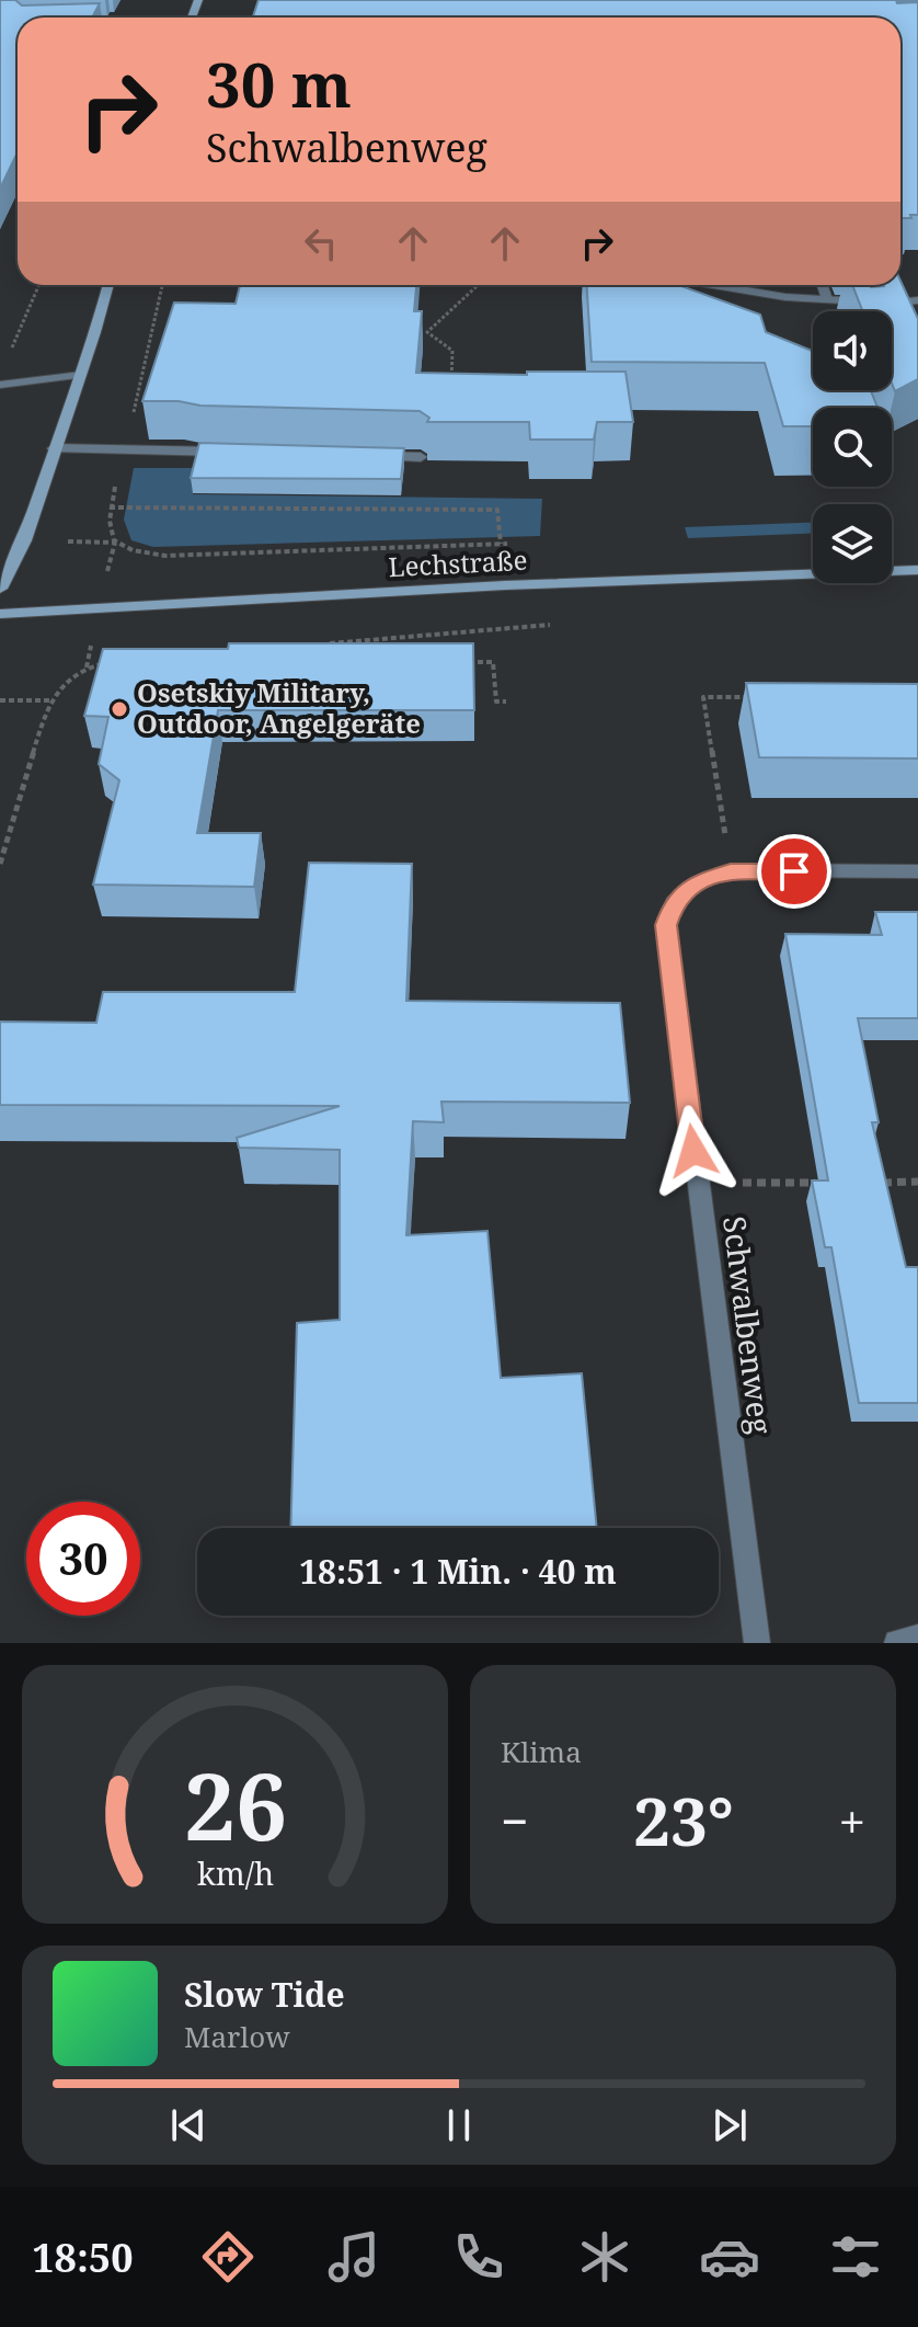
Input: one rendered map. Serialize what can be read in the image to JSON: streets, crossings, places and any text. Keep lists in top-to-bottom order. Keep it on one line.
{"streets":{"main road":["Lechstraße"],"street":["Schwalbenweg"]},"places":["Osetskiy Military, Outdoor, Angelgeräte"],"page":{"turn":["30 m","Schwalbenweg"],"limit":"30","trip":"18:51 · 1 Min. · 40 m","tile":"Klima","heat":["−","23°","+"],"song":["Slow Tide","Marlow"],"tabs":"18:50","gauge":["26","km/h"]}}
